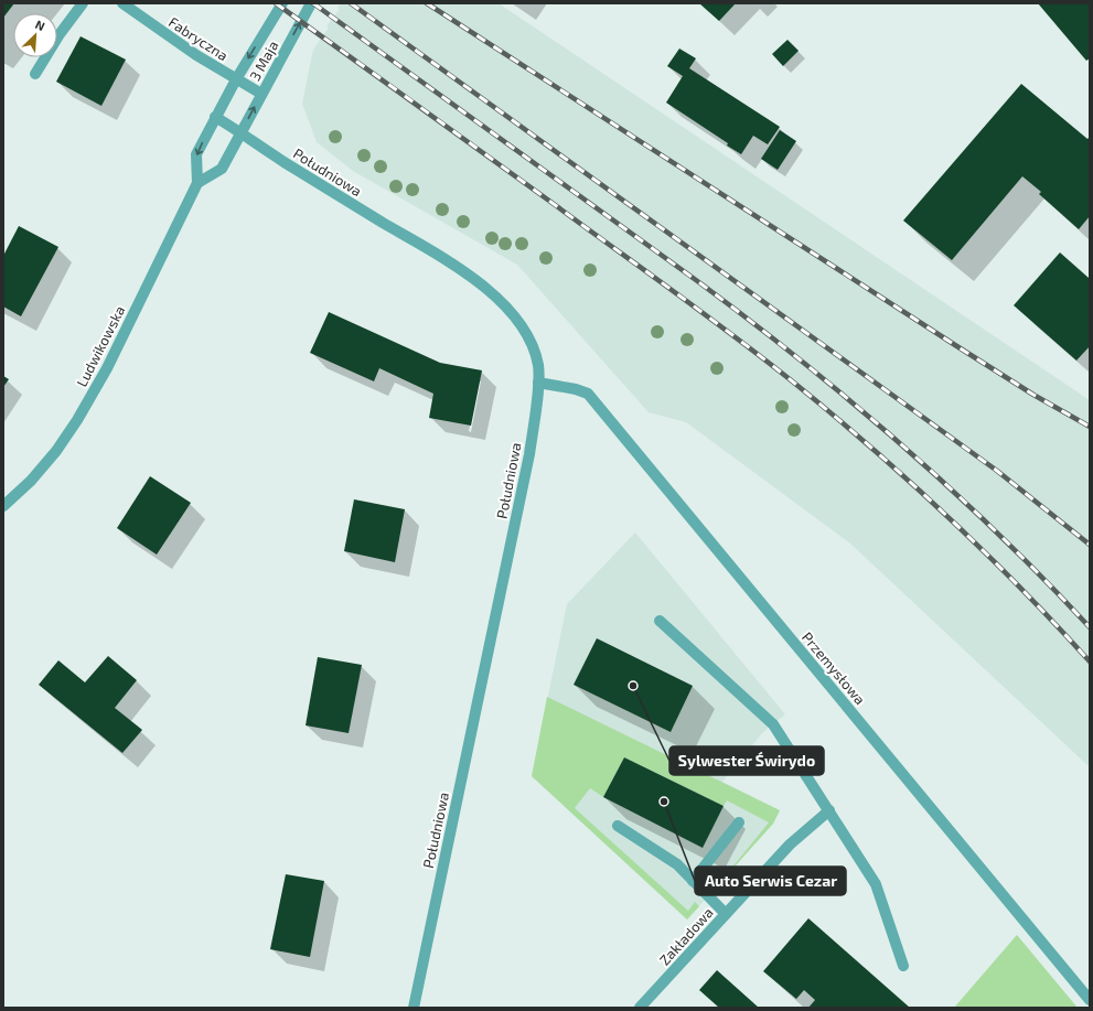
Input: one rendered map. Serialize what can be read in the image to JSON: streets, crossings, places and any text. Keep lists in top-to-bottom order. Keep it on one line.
{"streets":{"street":["Fabryczna","3 Maja","Południowa","Ludwikowska","Przemysłowa","Zakładowa"]},"crossings":[["Fabryczna","3 Maja"],["3 Maja","Południowa"],["Południowa","Przemysłowa"]],"places":["Sylwester Świrydo","Auto Serwis Cezar"],"north":"top right"}
